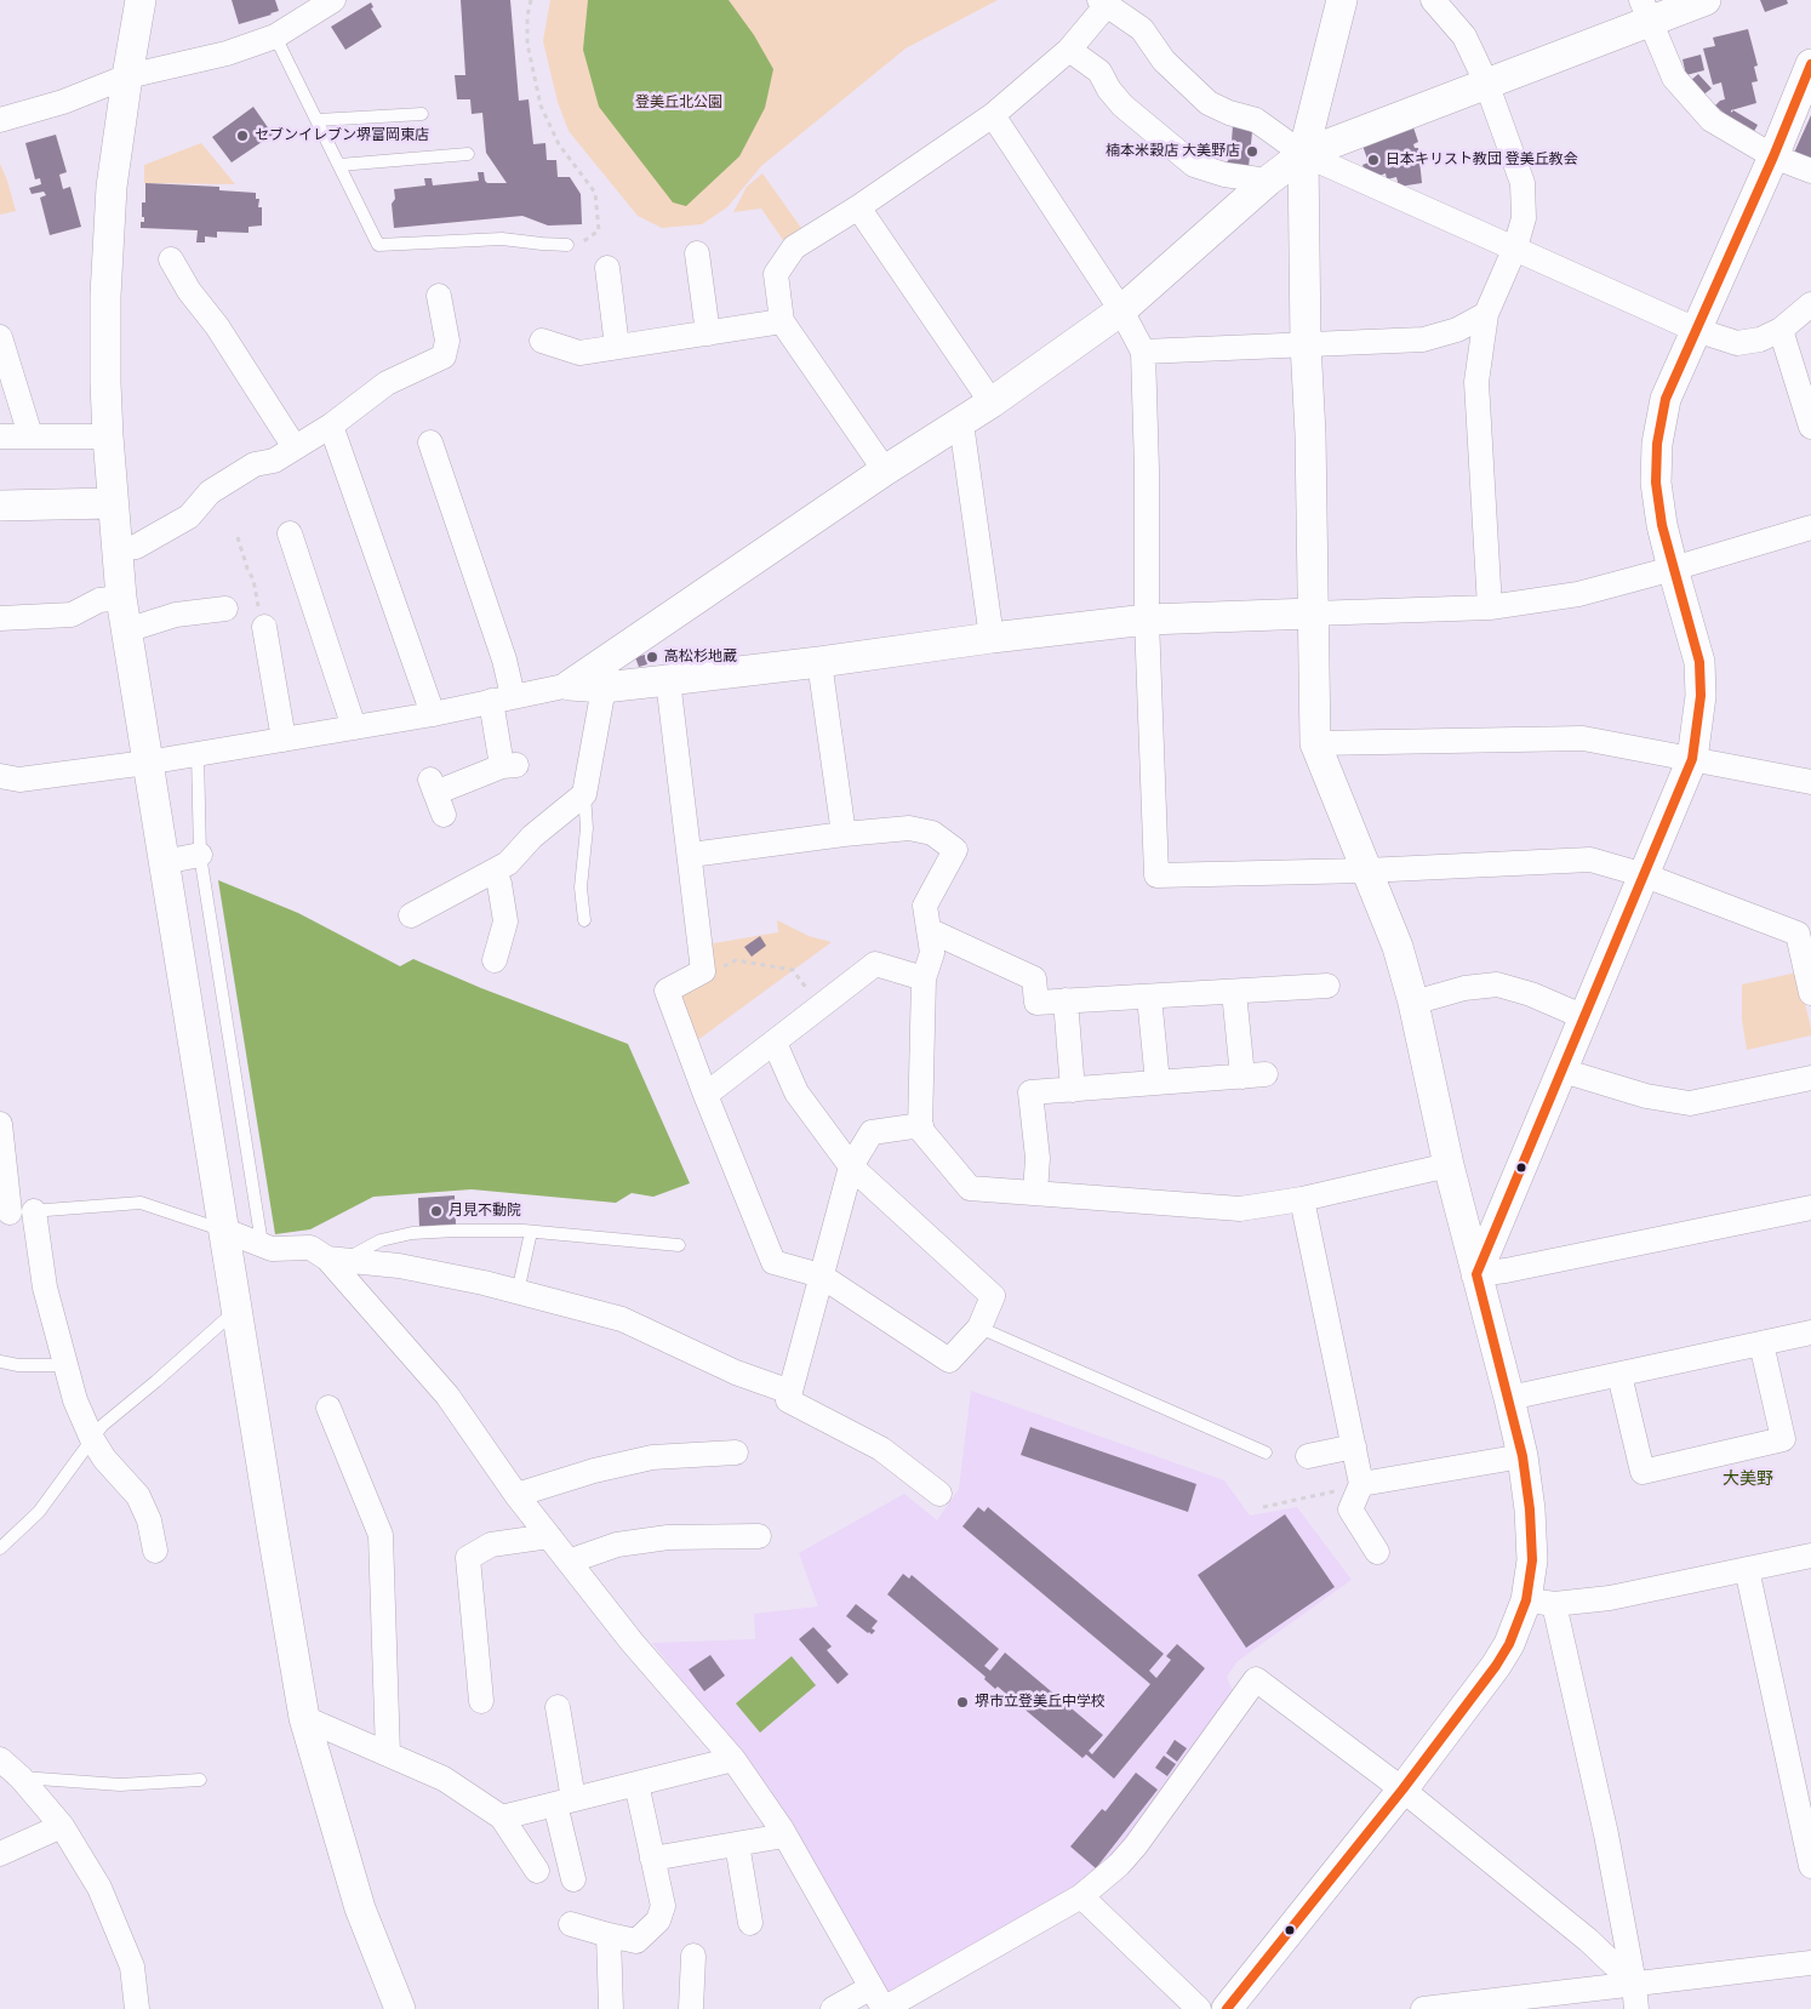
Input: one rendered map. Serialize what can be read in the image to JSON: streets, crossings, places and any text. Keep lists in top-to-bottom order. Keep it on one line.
{"districts":["大美野"],"parks":["登美丘北公園"],"places":["セブンイレブン堺富岡東店","楠本米穀店 大美野店","日本キリスト教団 登美丘教会","高松杉地蔵","月見不動院","堺市立登美丘中学校"]}
